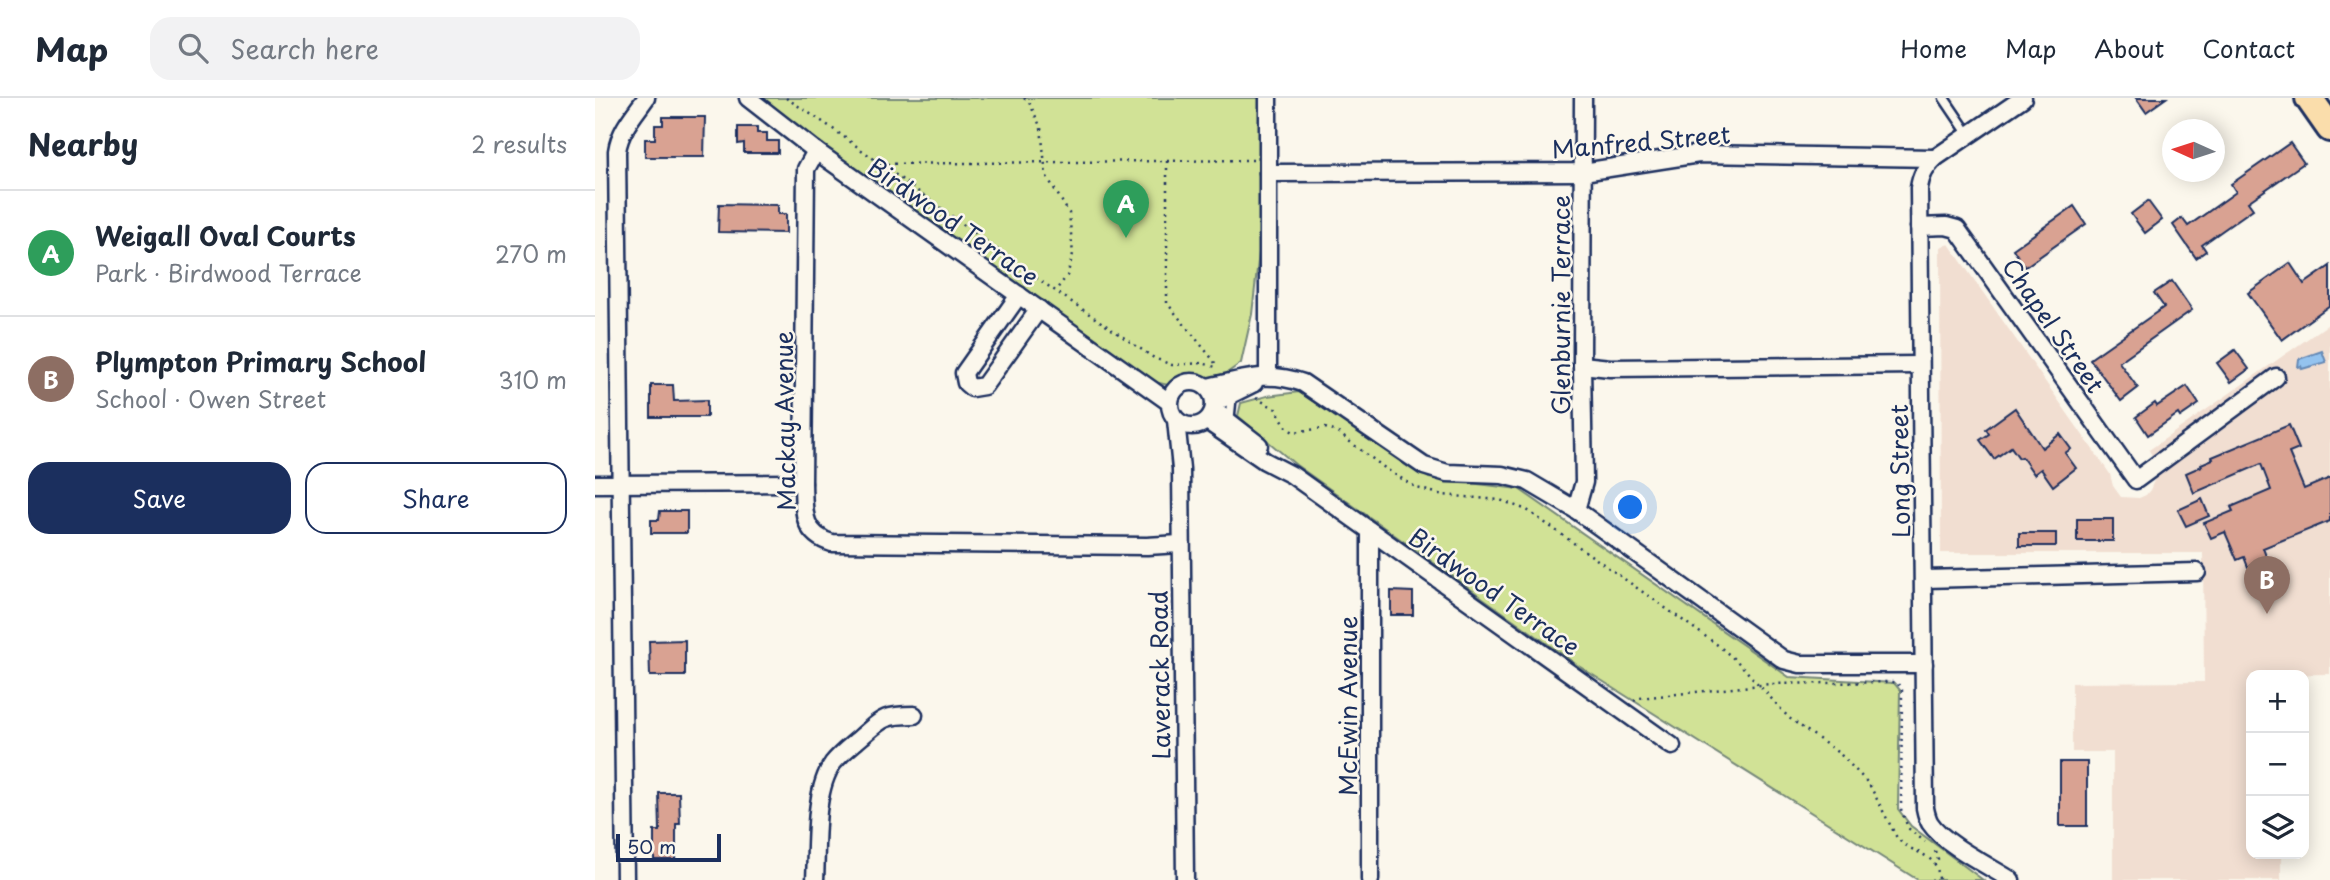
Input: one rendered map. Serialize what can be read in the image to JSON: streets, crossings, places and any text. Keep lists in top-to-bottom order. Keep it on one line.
{"streets":{"street":["Manfred Street","Birdwood Terrace","Glenburnie Terrace","Chapel Street","Mackay Avenue","Long Street","Laverack Road","McEwin Avenue"]},"crossings":[["Manfred Street","Glenburnie Terrace"],["Manfred Street","Long Street"],["Birdwood Terrace","Mackay Avenue"],["Birdwood Terrace","Laverack Road"],["Birdwood Terrace","McEwin Avenue"],["Chapel Street","Long Street"],["Mackay Avenue","Laverack Road"]],"scale_bar":"50 m","north":"left","page":{"header":"Map","search":"Search here","nav":["Home","Map","About","Contact"],"heading":["Nearby","2 results"],"pins":["A","B"],"list":[{"mark":"A","name":"Weigall Oval Courts","note":"Park · Birdwood Terrace","value":"270 m"},{"mark":"B","name":"Plympton Primary School","note":"School · Owen Street","value":"310 m"}],"buttons":["Save","Share"],"map_buttons":["+","−"],"scale":"50 m"}}
